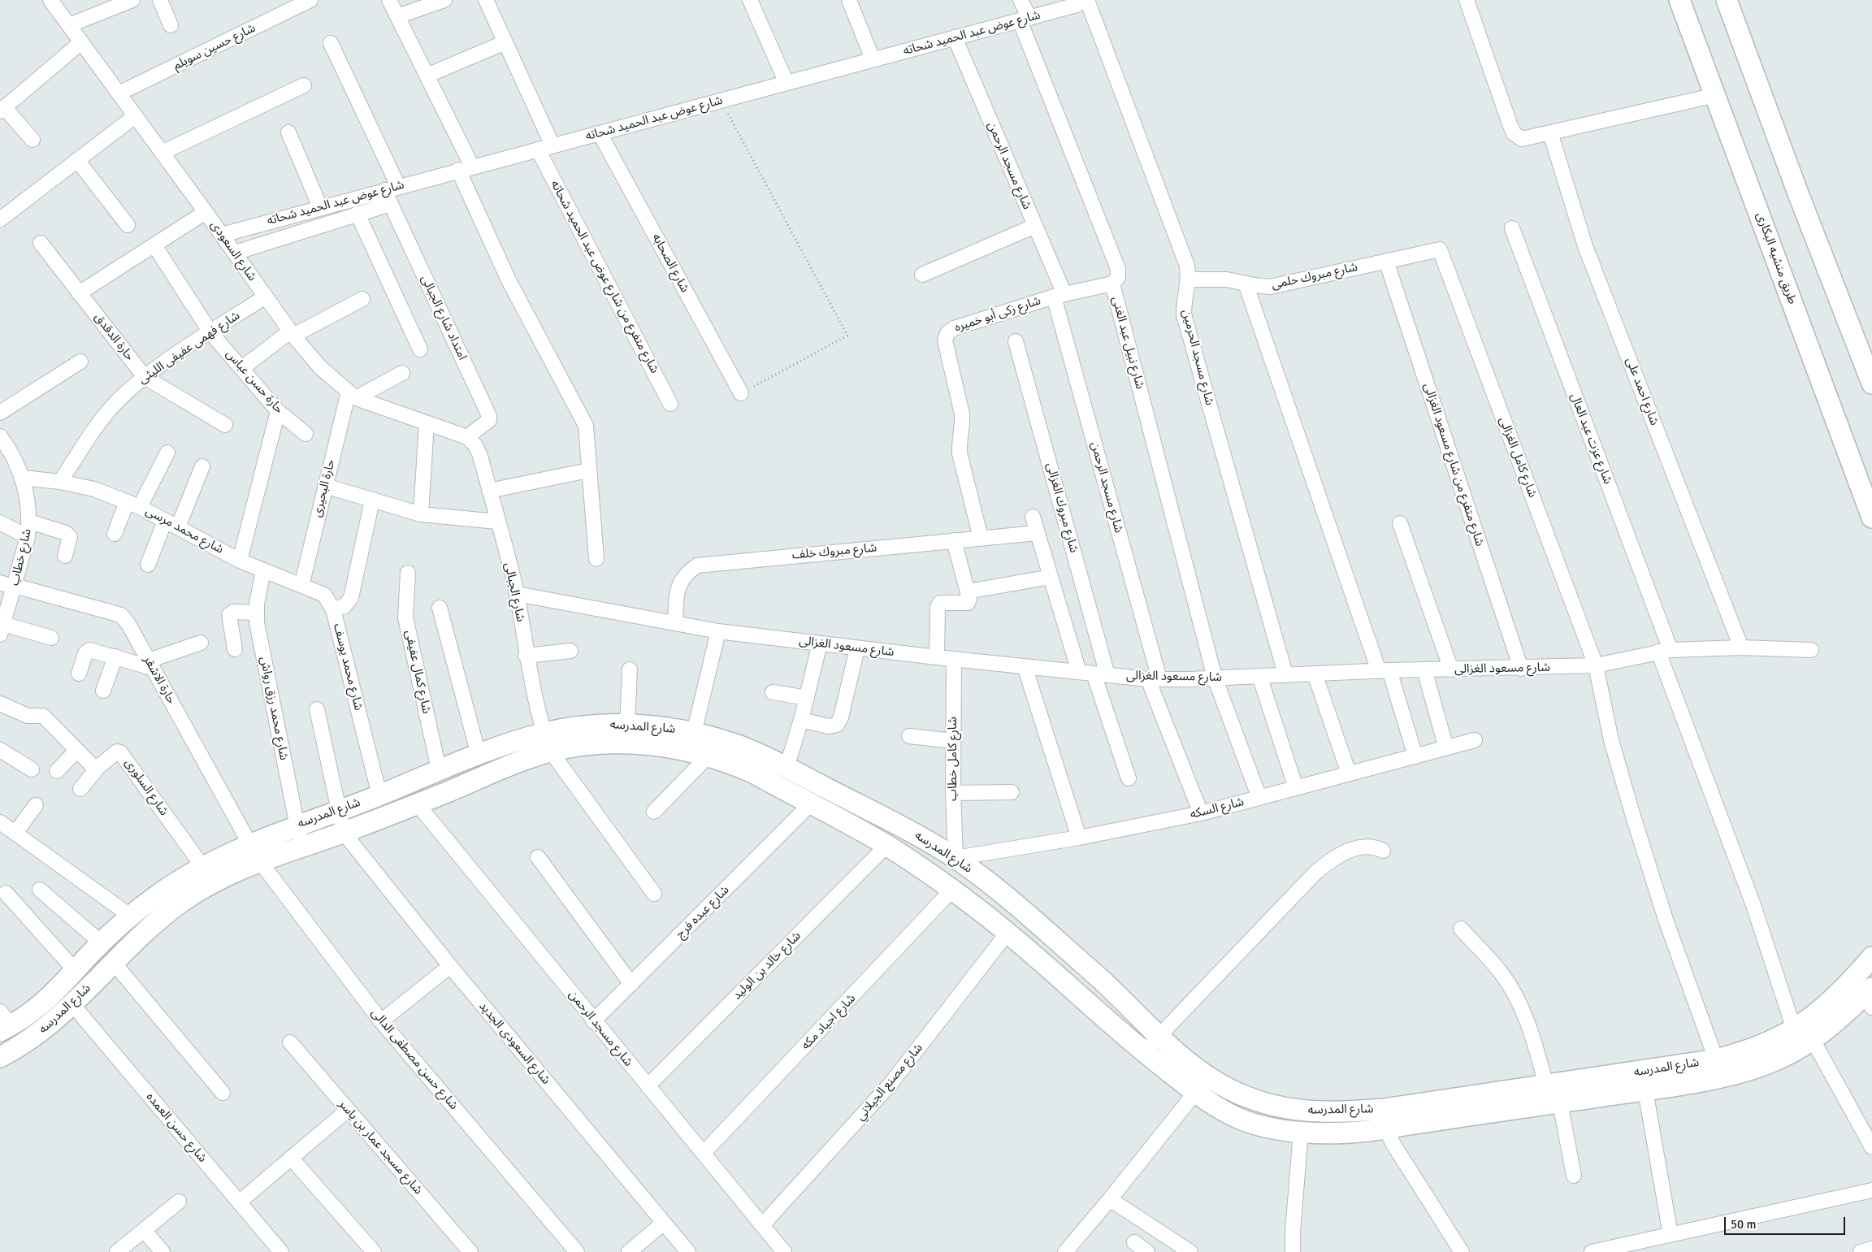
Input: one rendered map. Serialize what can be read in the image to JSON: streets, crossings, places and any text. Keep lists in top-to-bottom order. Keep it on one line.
{"streets":{"street":["شارع عوض عبد الحميد شحاته","شارع حسين سويلم","شارع مسجد الرحمن","شارع السعودى","طريق منشيه البكارى","شارع الصحابه","شارع مبروك حلمى","شارع متفرع من شارع عوض عبد الحميد شحاته","شارع زكى أبو خميره","امتداد شارع الجبالى","حارة الدقدق","شارع نبيل عبد الغنى","شارع فهمى عفيفى الليثى","شارع مسجد الحرمين","حارة حسن عباس","شارع احمد على","شارع عزت عبد العال","شارع كامل الغزالى","شارع متفرع من شارع مسعود الغزالى","حارة البحيرى","شارع مبروك الغزالى","شارع محمد مرسى","شارع مبروك خلف","شارع خطاب","شارع الجبالى","شارع مسعود الغزالى","شارع محمد يوسف","شارع كمال عفيفى","حارة الاشقر","شارع محمد رزق رواش","شارع المدرسه","شارع كامل خطاب","شارع السلورى","شارع السكه","شارع عبده فرج","شارع خالد بن الوليد","شارع اجياد مكه","شارع السعودى الجديد","شارع حسن مصطفى الدالى","شارع مصنع الجيلاني","شارع حسن العمده","شارع مسجد عمار بن ياسر"]},"crossings":[["شارع عوض عبد الحميد شحاته","شارع مسجد الرحمن"],["شارع عوض عبد الحميد شحاته","شارع السعودى"],["شارع عوض عبد الحميد شحاته","شارع الصحابه"],["شارع عوض عبد الحميد شحاته","شارع متفرع من شارع عوض عبد الحميد شحاته"],["شارع عوض عبد الحميد شحاته","امتداد شارع الجبالى"],["شارع عوض عبد الحميد شحاته","شارع نبيل عبد الغنى"],["شارع عوض عبد الحميد شحاته","شارع مسجد الحرمين"],["شارع حسين سويلم","شارع السعودى"],["شارع مسجد الرحمن","شارع زكى أبو خميره"],["شارع مسجد الرحمن","شارع مسعود الغزالى"],["شارع مسجد الرحمن","شارع المدرسه"],["شارع مسجد الرحمن","شارع السكه"],["شارع مسجد الرحمن","شارع عبده فرج"],["شارع مسجد الرحمن","شارع خالد بن الوليد"],["شارع مسجد الرحمن","شارع اجياد مكه"],["شارع مسجد الرحمن","شارع مصنع الجيلاني"],["شارع السعودى","امتداد شارع الجبالى"],["شارع السعودى","شارع فهمى عفيفى الليثى"],["شارع السعودى","حارة البحيرى"],["شارع السعودى","شارع الجبالى"],["شارع مبروك حلمى","شارع مسجد الحرمين"],["شارع مبروك حلمى","شارع كامل الغزالى"],["شارع مبروك حلمى","شارع متفرع من شارع مسعود الغزالى"],["شارع زكى أبو خميره","شارع نبيل عبد الغنى"],["شارع زكى أبو خميره","شارع مبروك خلف"],["امتداد شارع الجبالى","شارع الجبالى"],["حارة الدقدق","شارع فهمى عفيفى الليثى"],["شارع نبيل عبد الغنى","شارع مسعود الغزالى"],["شارع نبيل عبد الغنى","شارع السكه"],["شارع فهمى عفيفى الليثى","حارة حسن عباس"],["شارع فهمى عفيفى الليثى","شارع محمد مرسى"],["شارع مسجد الحرمين","شارع مسعود الغزالى"],["شارع احمد على","شارع مسعود الغزالى"],["شارع عزت عبد العال","شارع مسعود الغزالى"],["شارع عزت عبد العال","شارع المدرسه"],["شارع كامل الغزالى","شارع مسعود الغزالى"],["شارع كامل الغزالى","شارع المدرسه"],["شارع متفرع من شارع مسعود الغزالى","شارع مسعود الغزالى"],["حارة البحيرى","شارع محمد مرسى"],["شارع مبروك الغزالى","شارع مسعود الغزالى"],["شارع محمد مرسى","شارع خطاب"],["شارع محمد مرسى","شارع محمد يوسف"],["شارع محمد مرسى","شارع محمد رزق رواش"],["شارع مبروك خلف","شارع مسعود الغزالى"],["شارع خطاب","حارة الاشقر"],["شارع الجبالى","شارع مسعود الغزالى"],["شارع الجبالى","شارع المدرسه"],["شارع مسعود الغزالى","شارع كامل خطاب"],["شارع محمد يوسف","شارع المدرسه"],["شارع كمال عفيفى","شارع المدرسه"],["حارة الاشقر","شارع المدرسه"],["حارة الاشقر","شارع حسن مصطفى الدالى"],["شارع محمد رزق رواش","شارع المدرسه"],["شارع المدرسه","شارع كامل خطاب"],["شارع المدرسه","شارع السلورى"],["شارع المدرسه","شارع السكه"],["شارع المدرسه","شارع عبده فرج"],["شارع المدرسه","شارع خالد بن الوليد"],["شارع المدرسه","شارع اجياد مكه"],["شارع المدرسه","شارع السعودى الجديد"],["شارع المدرسه","شارع حسن مصطفى الدالى"],["شارع المدرسه","شارع مصنع الجيلاني"],["شارع المدرسه","شارع حسن العمده"],["شارع كامل خطاب","شارع السكه"]],"scale_bar":"50 m"}
